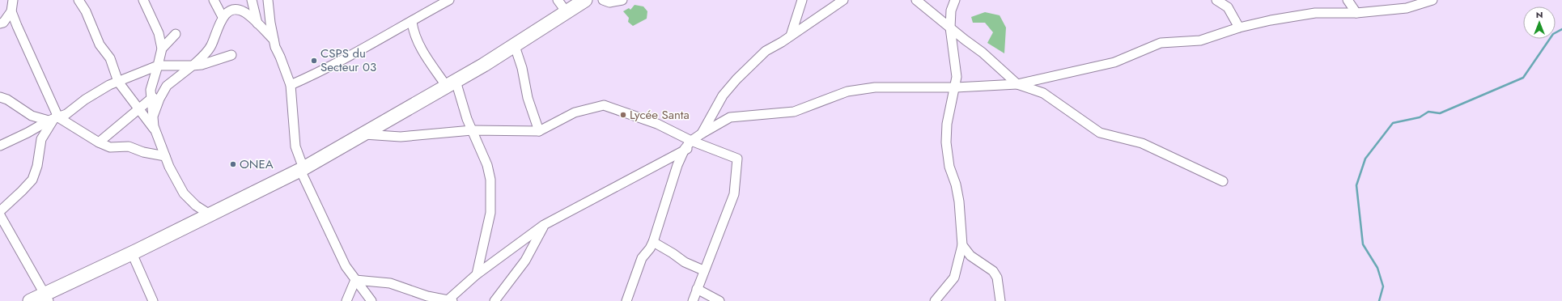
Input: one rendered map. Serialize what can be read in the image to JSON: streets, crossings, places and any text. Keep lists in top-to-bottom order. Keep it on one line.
{"places":["CSPS du Secteur 03","Lycée Santa","ONEA"],"north":"top"}
